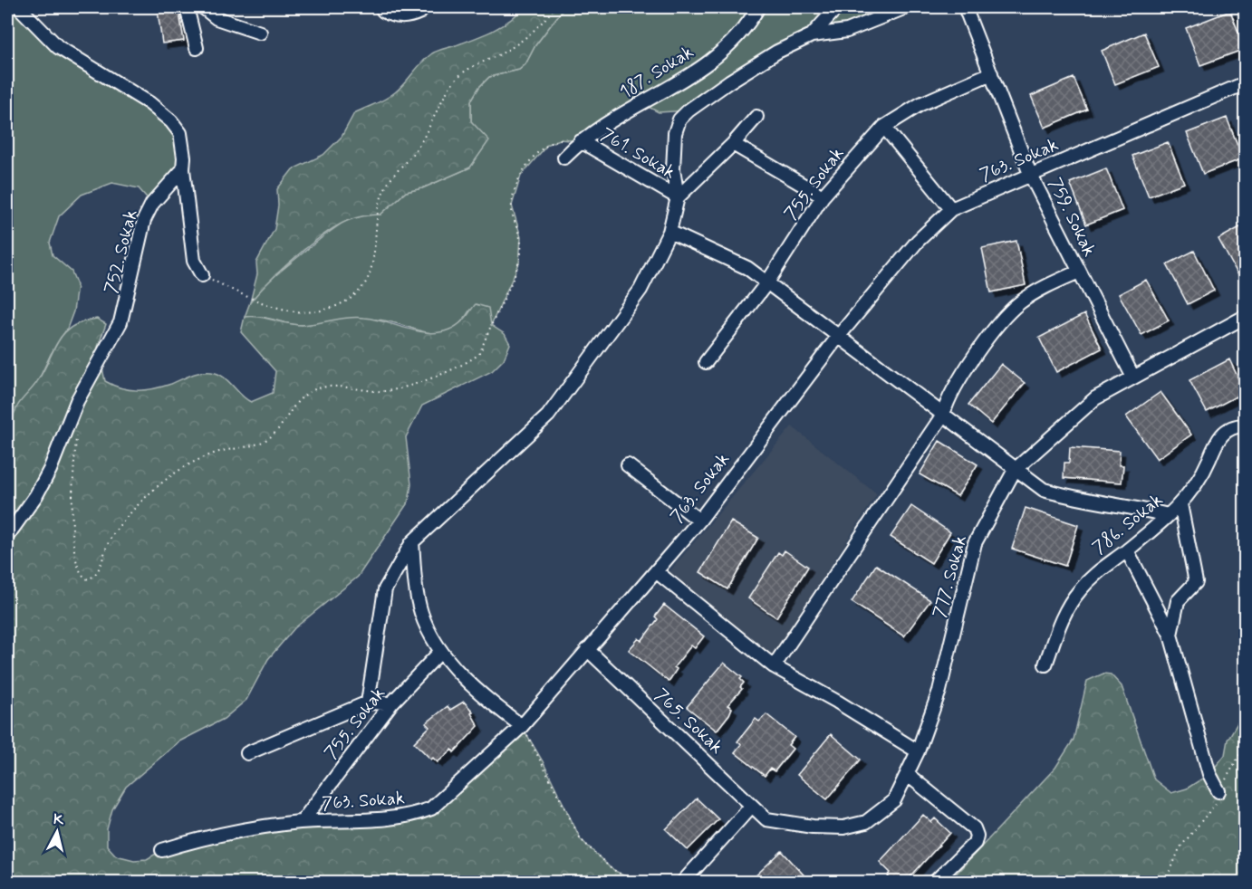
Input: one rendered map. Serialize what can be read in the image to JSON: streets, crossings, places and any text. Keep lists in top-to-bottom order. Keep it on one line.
{"streets":{"street":["187. Sokak","761. Sokak","763. Sokak","755. Sokak","759. Sokak","752. Sokak","786. Sokak","777. Sokak","765. Sokak"]},"crossings":[["187. Sokak","761. Sokak"],["763. Sokak","755. Sokak"],["763. Sokak","759. Sokak"],["763. Sokak","765. Sokak"],["755. Sokak","759. Sokak"],["759. Sokak","777. Sokak"],["777. Sokak","765. Sokak"]],"north":"top"}
